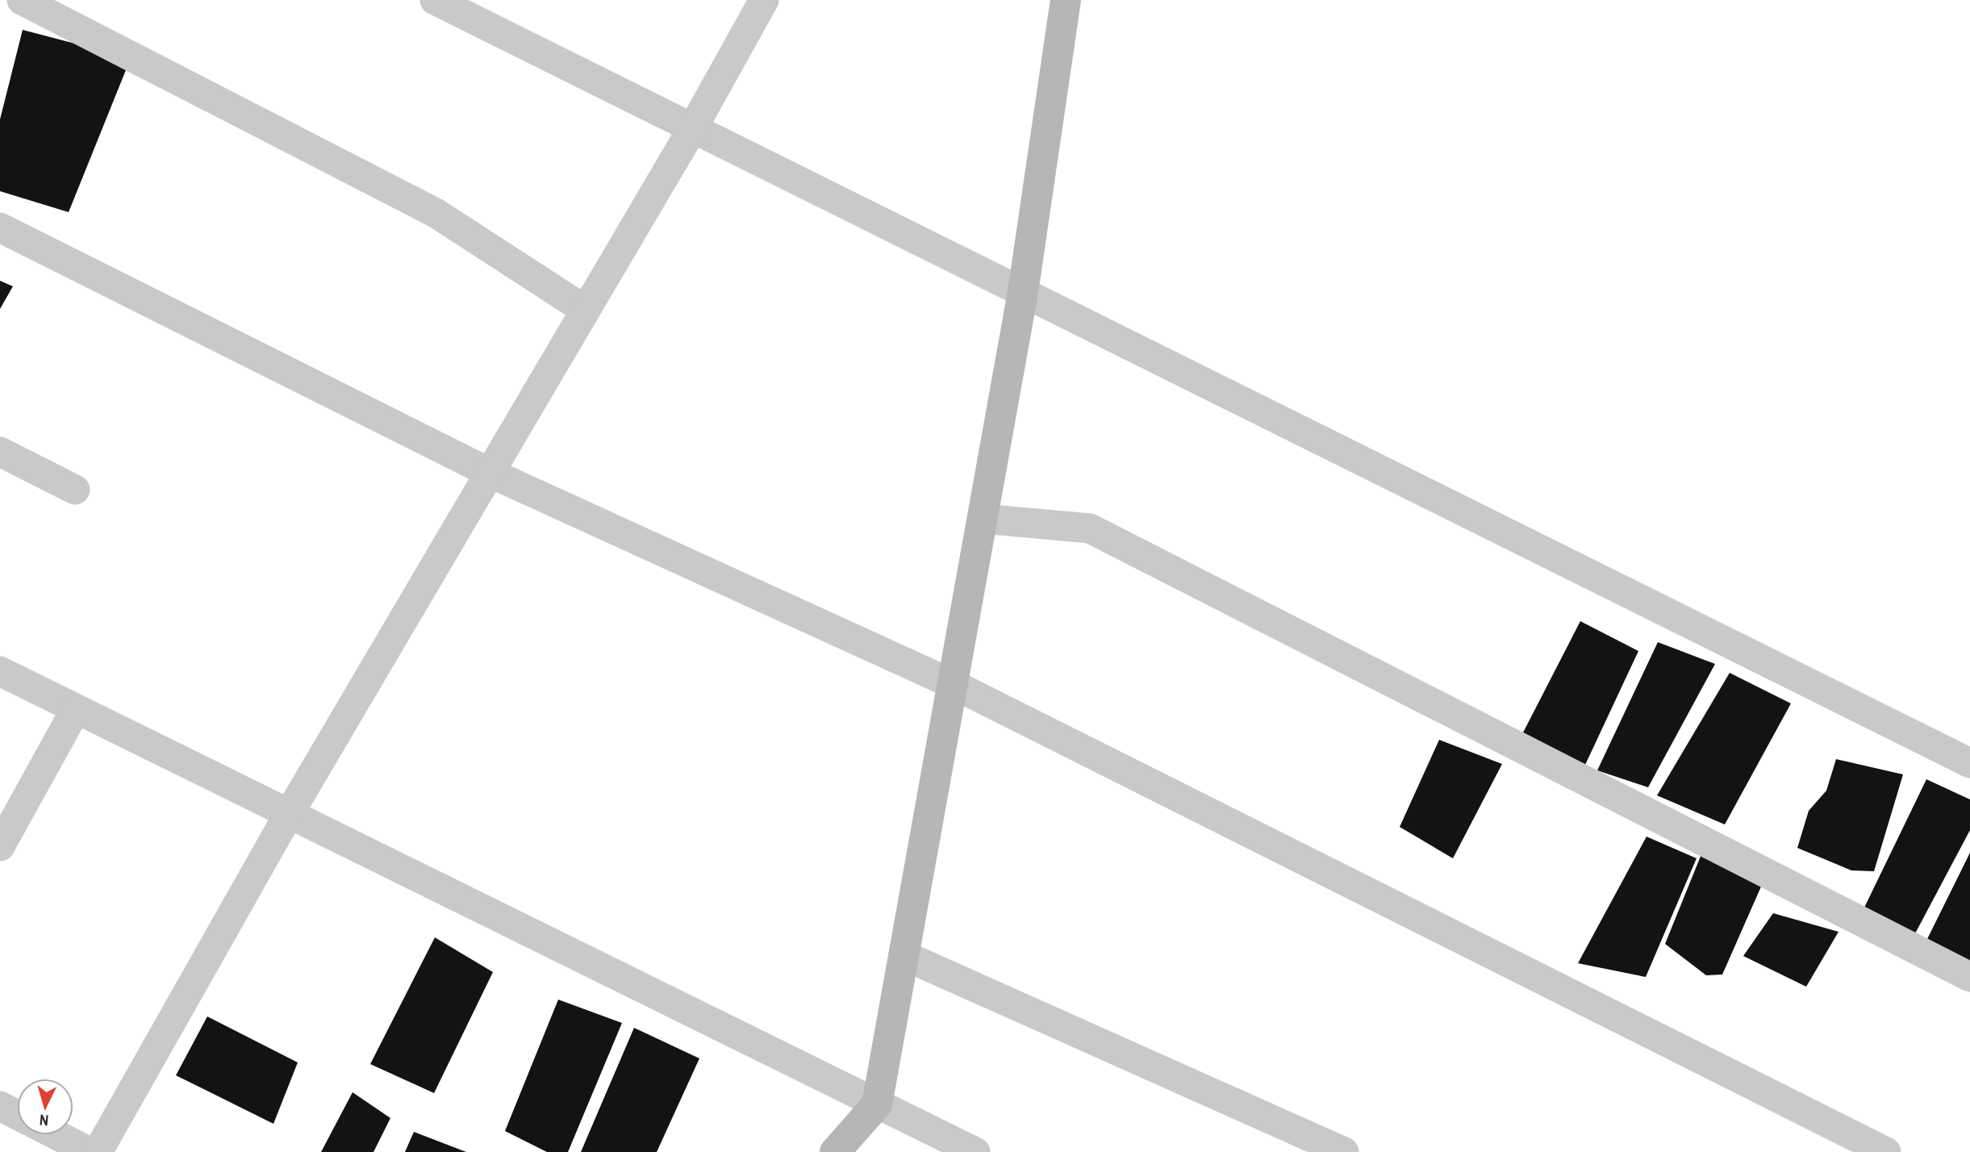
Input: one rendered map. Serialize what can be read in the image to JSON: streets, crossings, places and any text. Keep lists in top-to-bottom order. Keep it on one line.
{"north":"bottom"}
